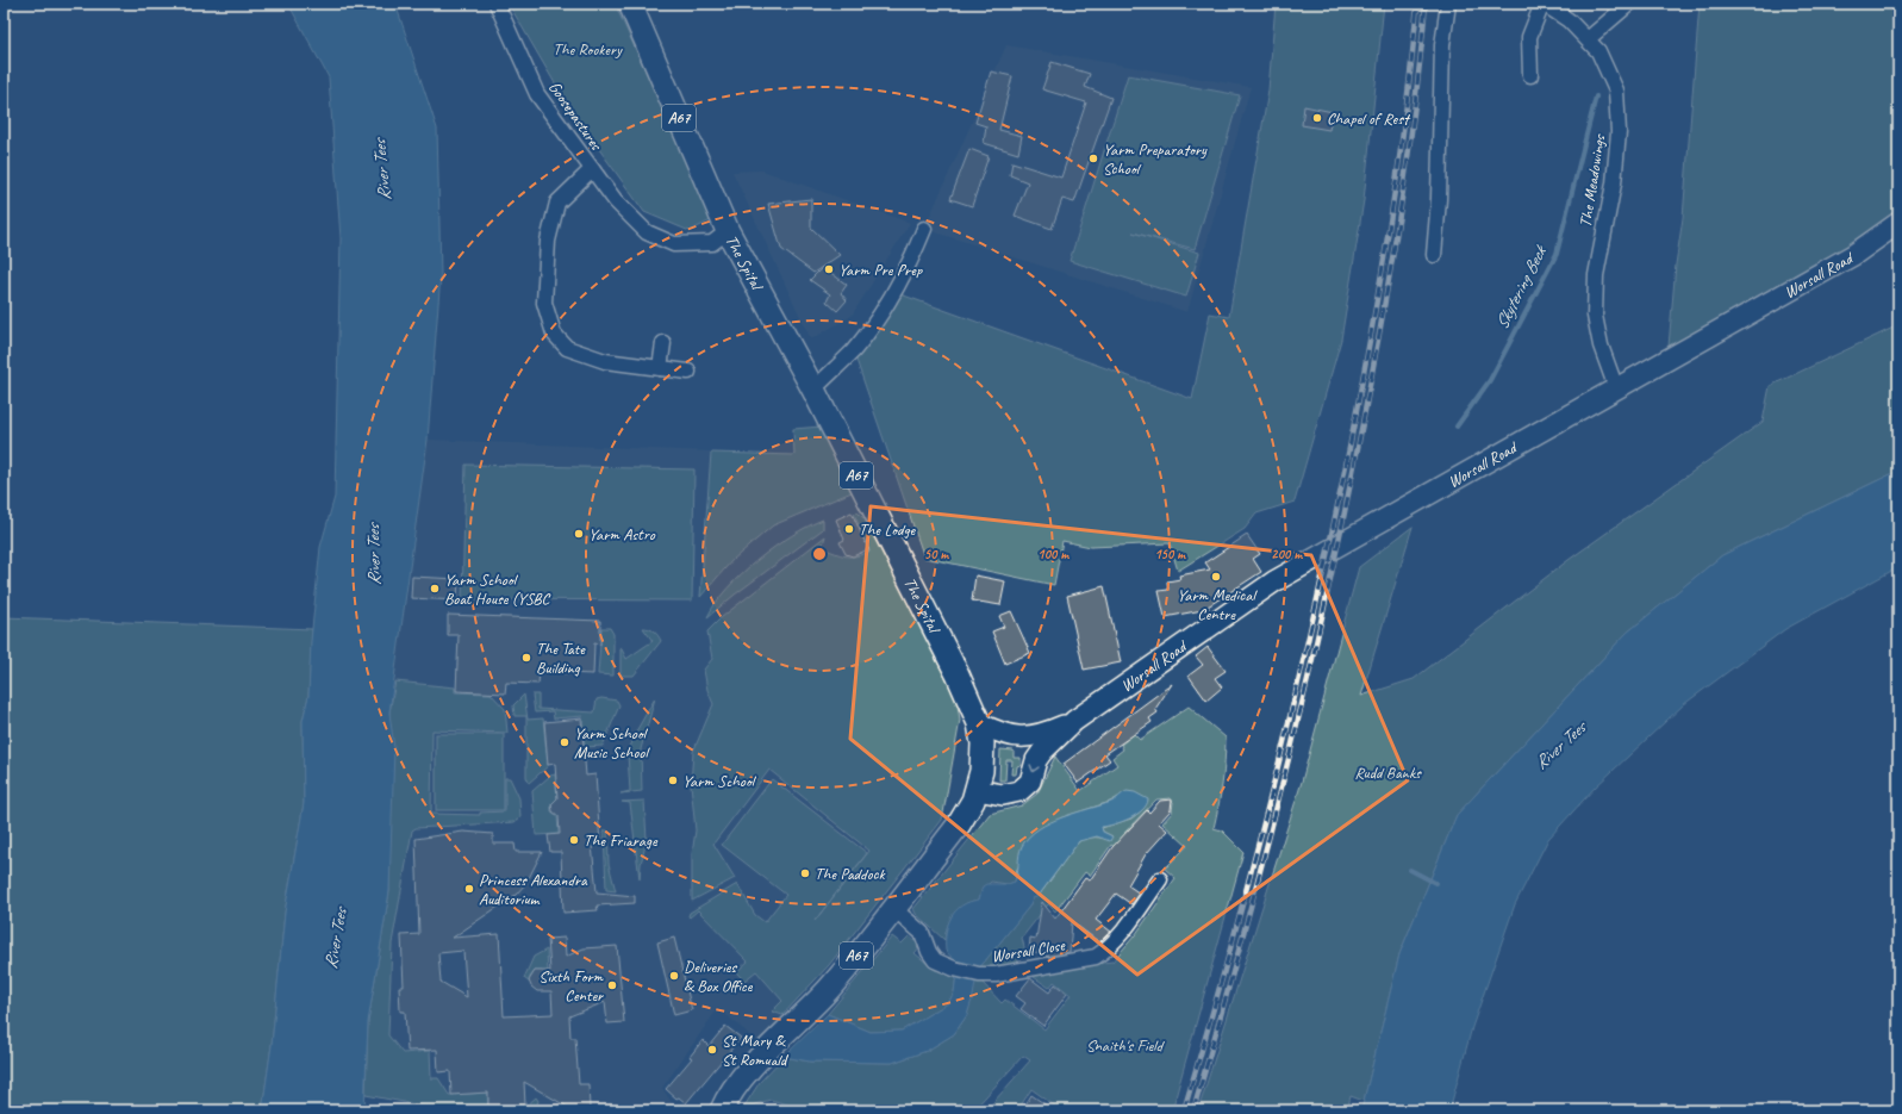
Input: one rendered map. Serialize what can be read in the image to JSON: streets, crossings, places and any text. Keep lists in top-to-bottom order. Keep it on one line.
{"streets":{"main road":["A67","The Spital","Worsall Road"],"street":["Goosepastures","The Meadowings","Worsall Close"]},"crossings":[["Goosepastures","The Spital"],["The Meadowings","Worsall Road"],["The Spital","Worsall Road"],["The Spital","Worsall Close"]],"water":["River Tees","Skytering Beck"],"parks":["The Rookery","Rudd Banks","Snaith's Field"],"places":["Chapel of Rest","Yarm Preparatory School","Yarm Pre Prep","The Lodge","Yarm Astro","Yarm Medical Centre","Yarm School Boat House (YSBC","The Tate Building","Yarm School Music School","Yarm School","The Friarage","The Paddock","Princess Alexandra Auditorium","Deliveries & Box Office","Sixth Form Center","St Mary & St Romuald"],"rings":["50 m","100 m","150 m","200 m"]}
